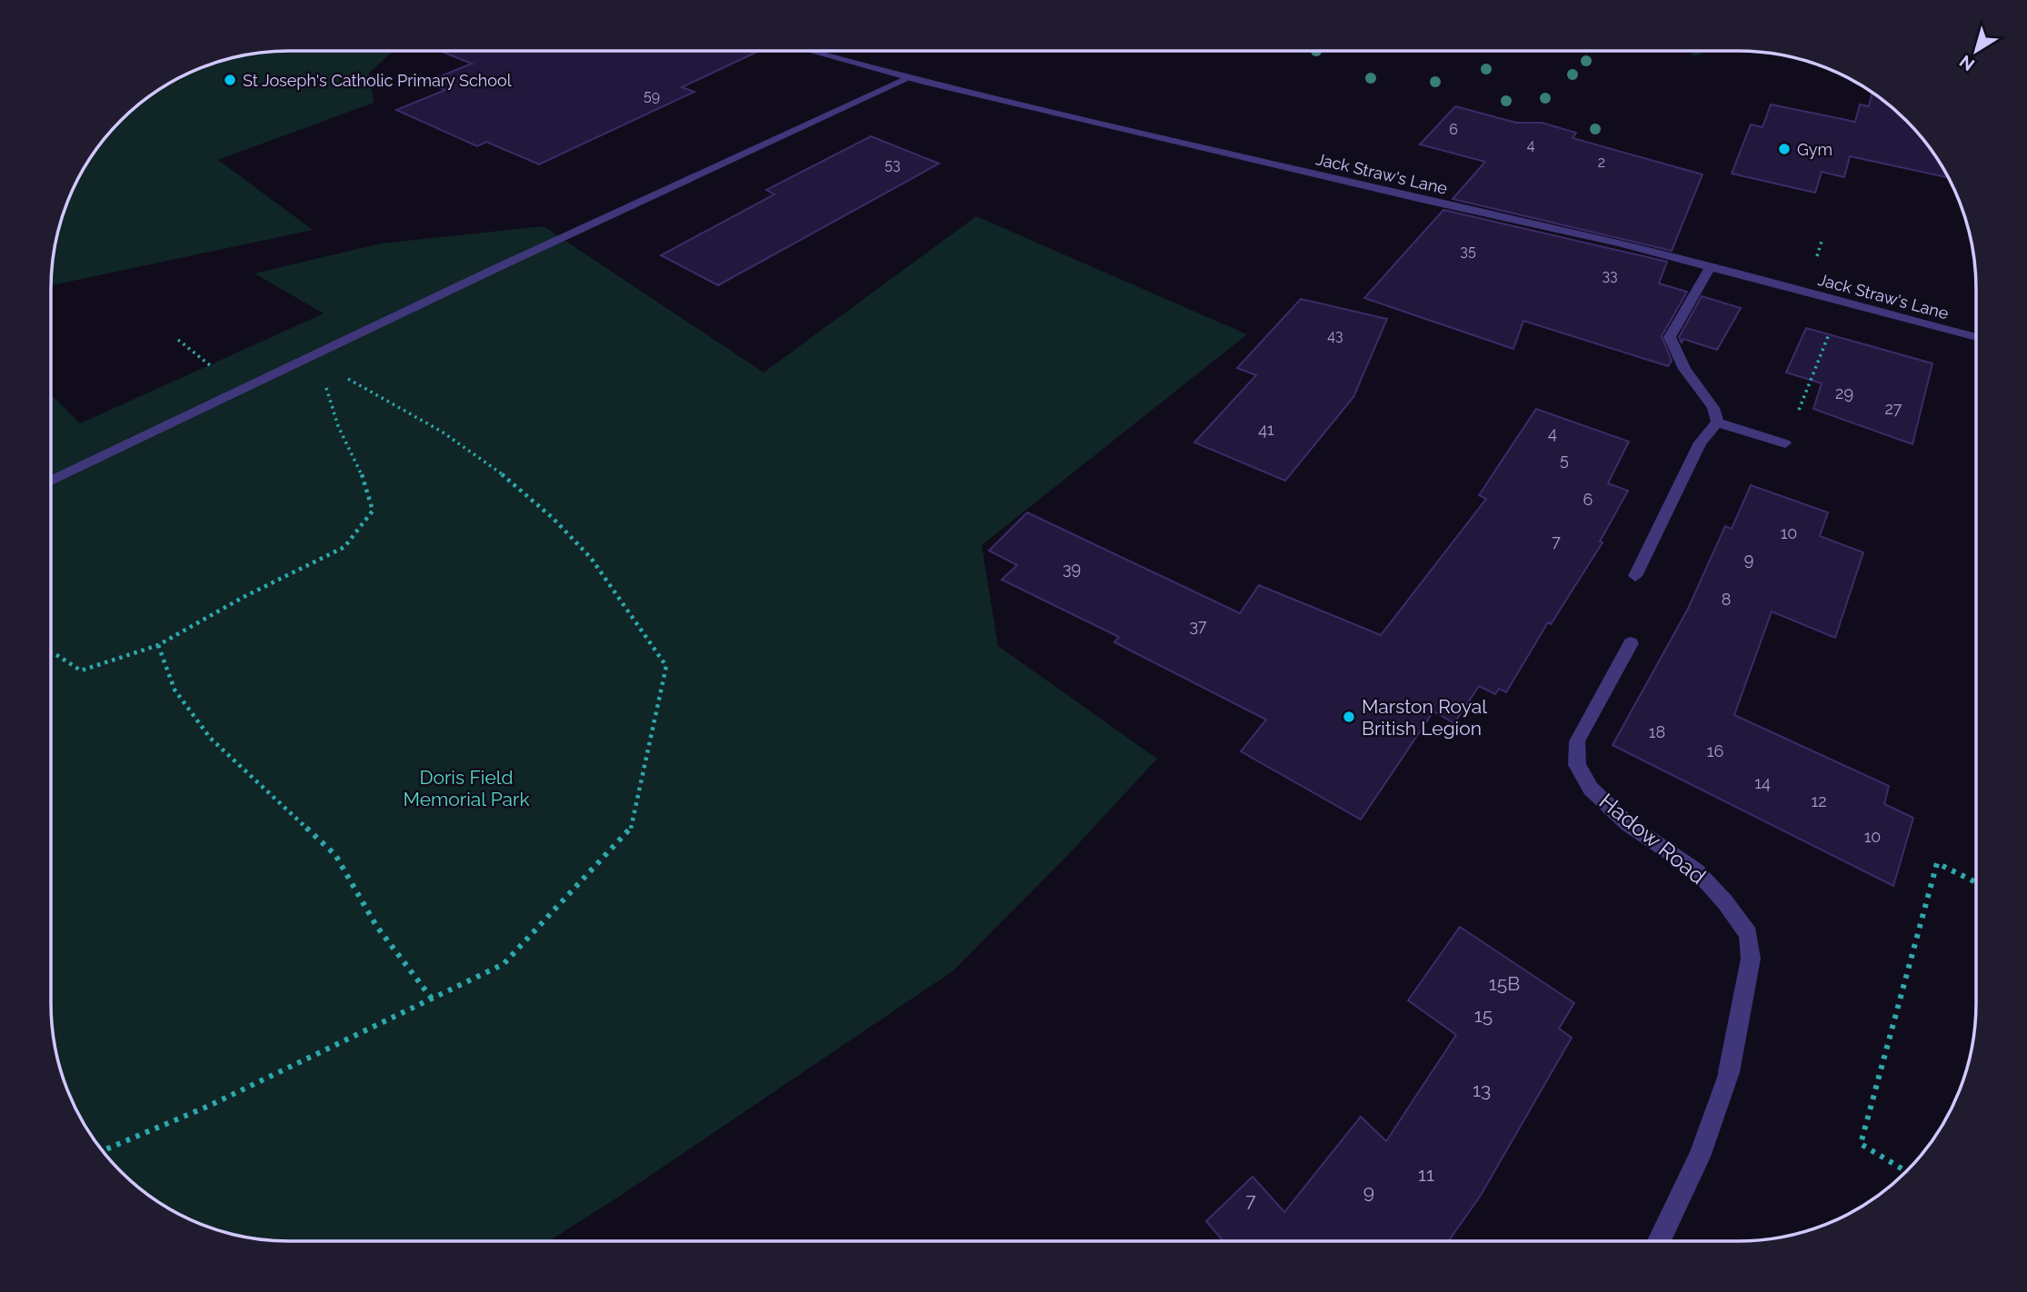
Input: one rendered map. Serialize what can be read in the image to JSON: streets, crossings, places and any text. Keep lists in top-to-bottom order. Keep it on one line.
{"streets":{"street":["Jack Straw's Lane","Hadow Road"]},"parks":["Doris Field Memorial Park"],"places":["St Joseph's Catholic Primary School","Gym","Marston Royal British Legion"],"house_numbers":["59","6","4","2","53","35","33","43","29","27","41","4","5","6","10","7","9","39","8","37","18","16","14","12","10","15B","15","13","11","9","7"],"north":"bottom left"}
